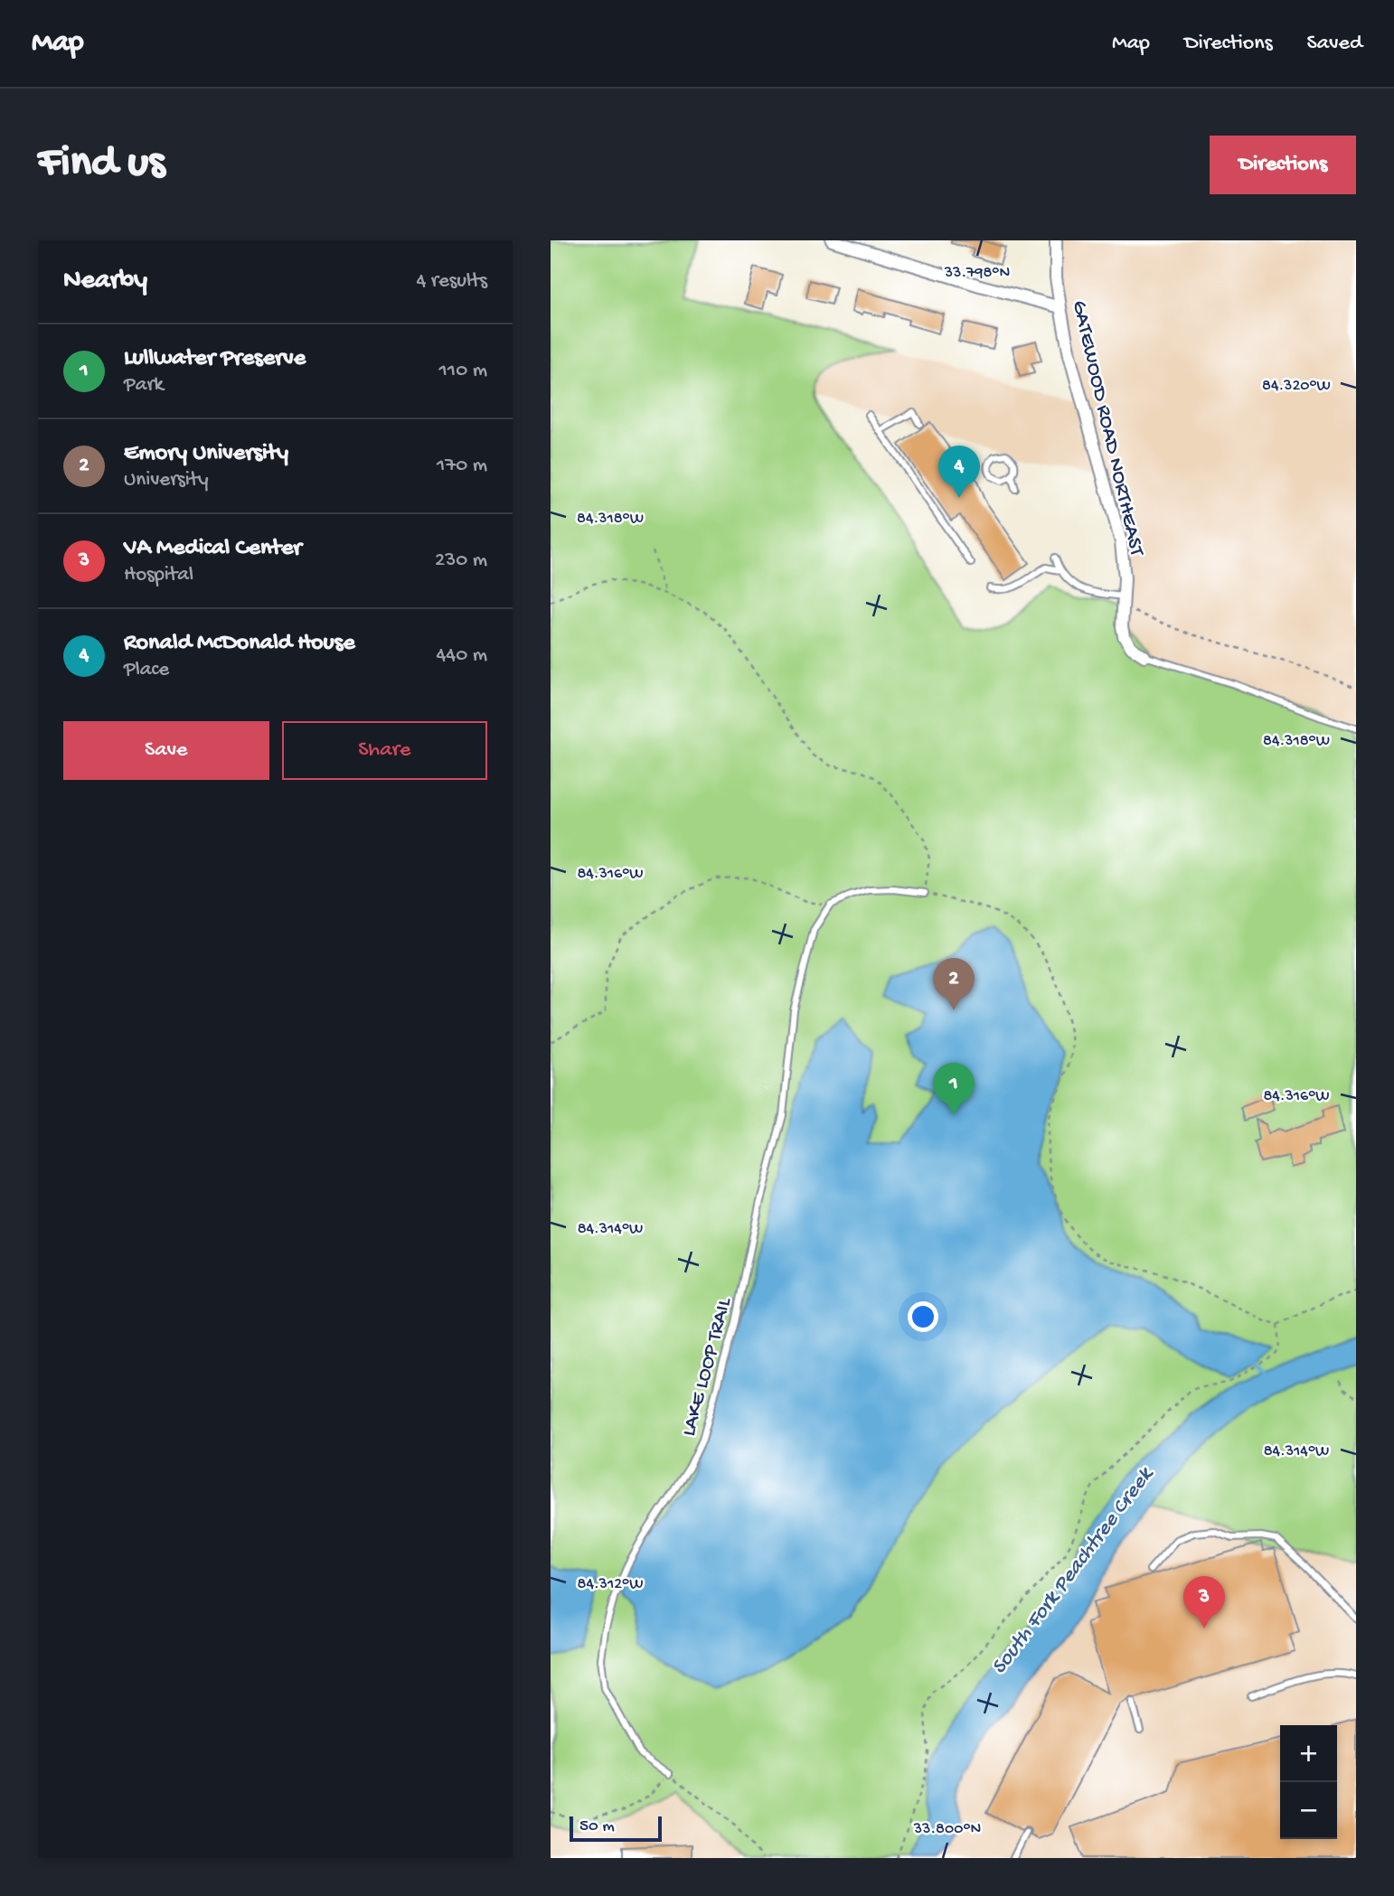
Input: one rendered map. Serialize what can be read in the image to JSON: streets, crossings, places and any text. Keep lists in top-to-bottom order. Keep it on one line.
{"streets":{"street":["GATEWOOD ROAD NORTHEAST"],"lane":["LAKE LOOP TRAIL"]},"water":["South Fork Peachtree Creek"],"scale_bar":"50 m","page":{"header":"Map","nav":["Map","Directions","Saved"],"buttons":["Directions",["Save","Share"]],"title":"Find us","heading":["Nearby","4 results"],"list":[{"mark":"1","name":"Lullwater Preserve","note":"Park","value":"110 m"},{"mark":"2","name":"Emory University","note":"University","value":"170 m"},{"mark":"3","name":"VA Medical Center","note":"Hospital","value":"230 m"},{"mark":"4","name":"Ronald McDonald House","note":"Place","value":"440 m"}],"pins":["4","2","1","3"],"map_buttons":["+","−"],"scale":"50 m"},"coordinates":["33.798°N","84.320°W","84.318°W","84.316°W","84.314°W","84.312°W","33.800°N"]}
